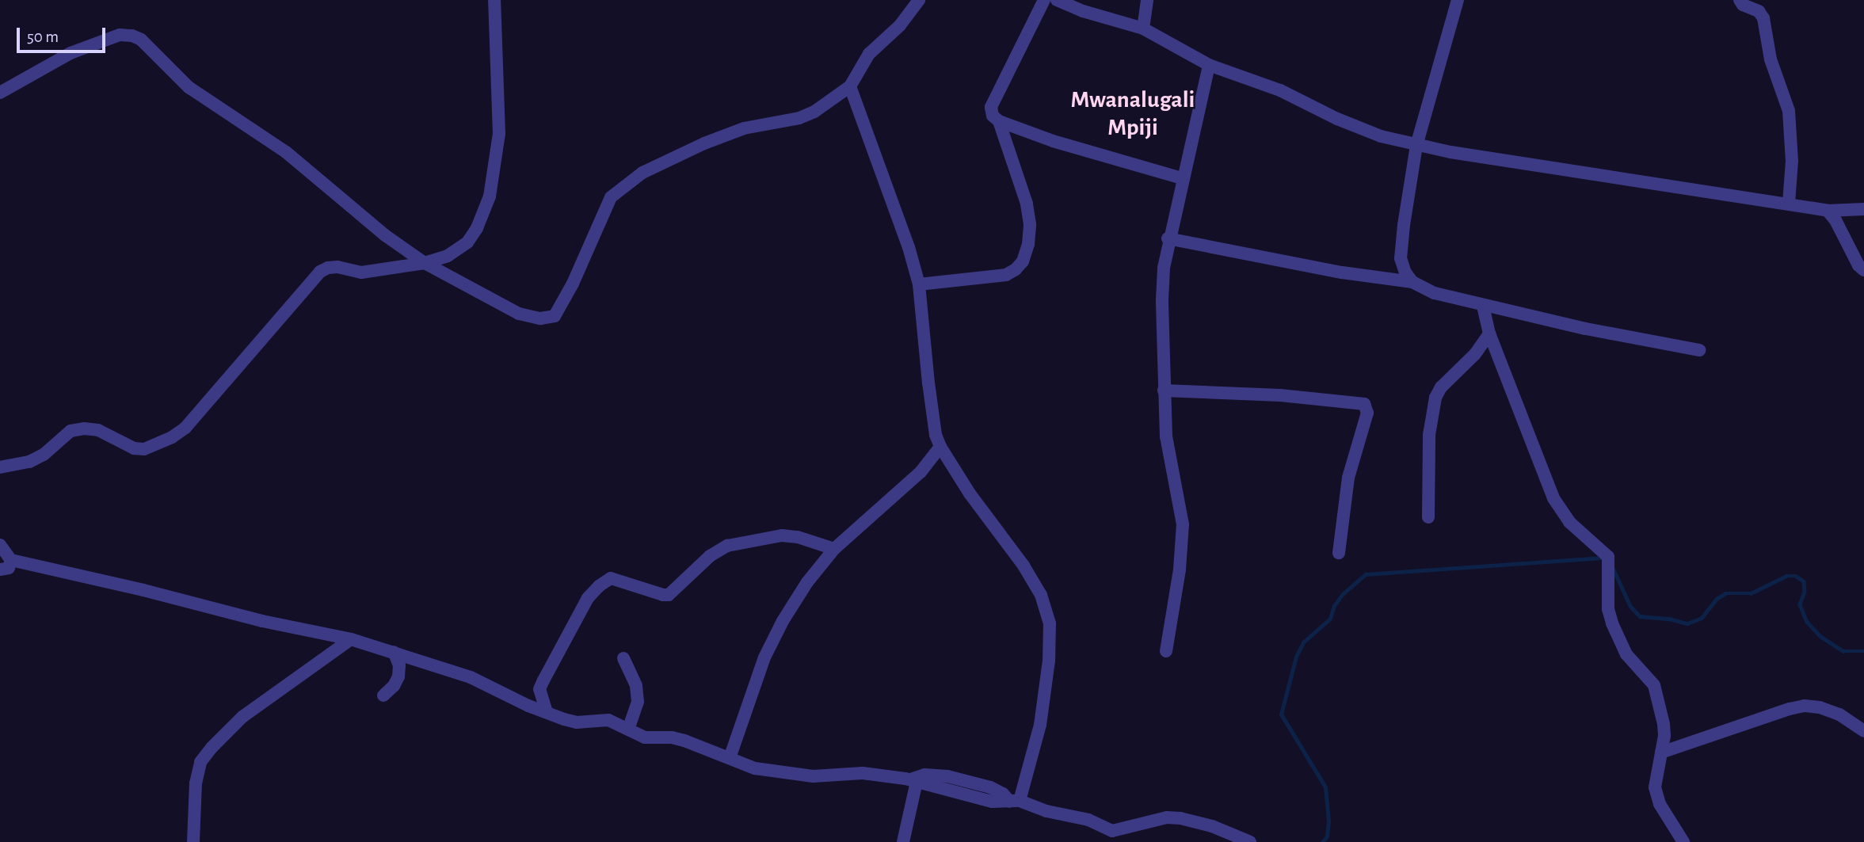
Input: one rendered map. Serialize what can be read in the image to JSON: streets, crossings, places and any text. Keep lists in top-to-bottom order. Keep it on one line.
{"districts":["Mwanalugali Mpiji"],"scale_bar":"50 m"}
